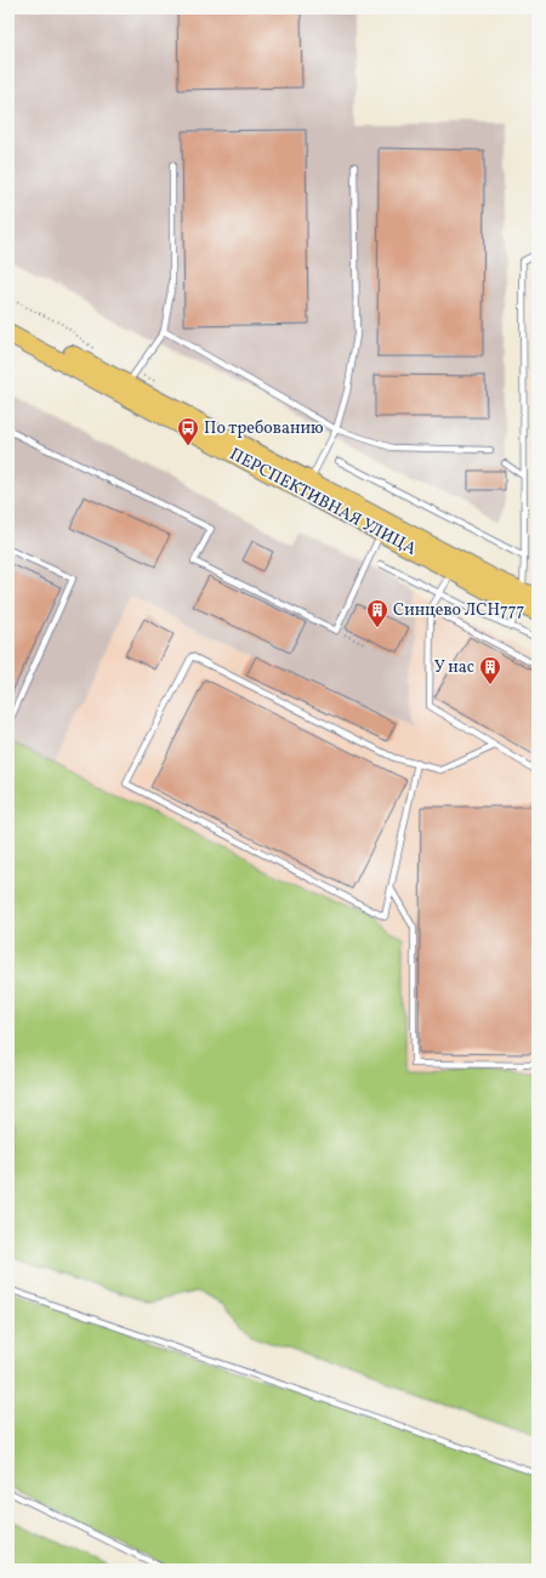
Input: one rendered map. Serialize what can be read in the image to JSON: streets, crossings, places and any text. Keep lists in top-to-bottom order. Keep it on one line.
{"streets":{"main road":["ПЕРСПЕКТИВНАЯ УЛИЦА"]},"places":{"bus stop":["По требованию"],"building":["Синцево ЛСН777","У нас"]}}
